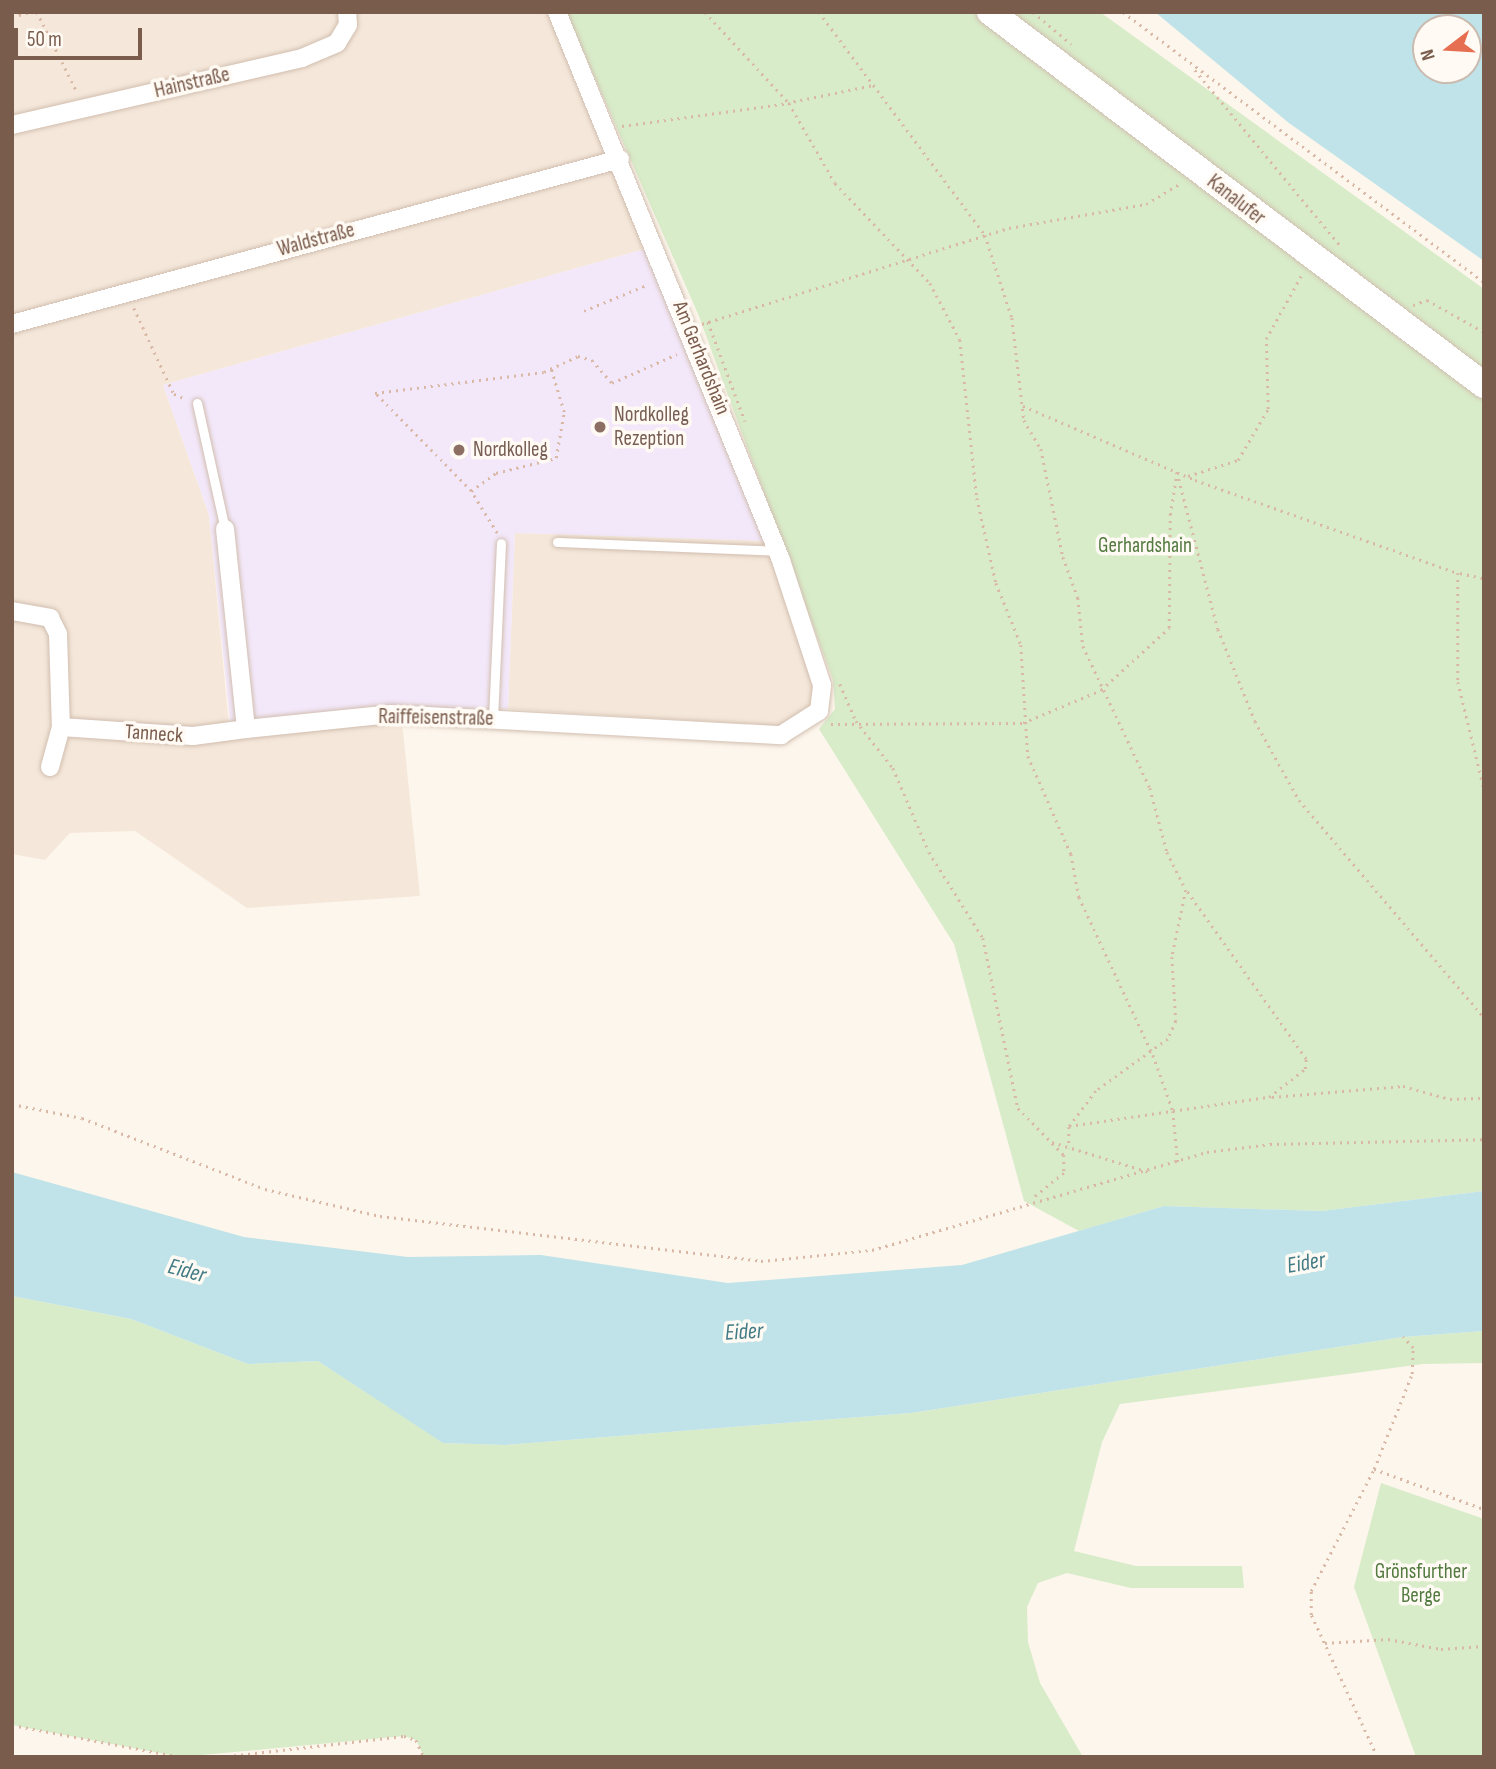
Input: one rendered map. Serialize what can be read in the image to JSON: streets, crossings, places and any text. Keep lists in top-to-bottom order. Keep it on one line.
{"streets":{"street":["Hainstraße","Kanalufer","Waldstraße","Am Gerhardshain","Raiffeisenstraße","Tanneck"]},"crossings":[["Waldstraße","Am Gerhardshain"],["Am Gerhardshain","Raiffeisenstraße"],["Raiffeisenstraße","Tanneck"]],"water":["Eider"],"parks":["Gerhardshain","Grönsfurther Berge"],"places":["Nordkolleg Rezeption","Nordkolleg"],"scale_bar":"50 m","north":"left"}
